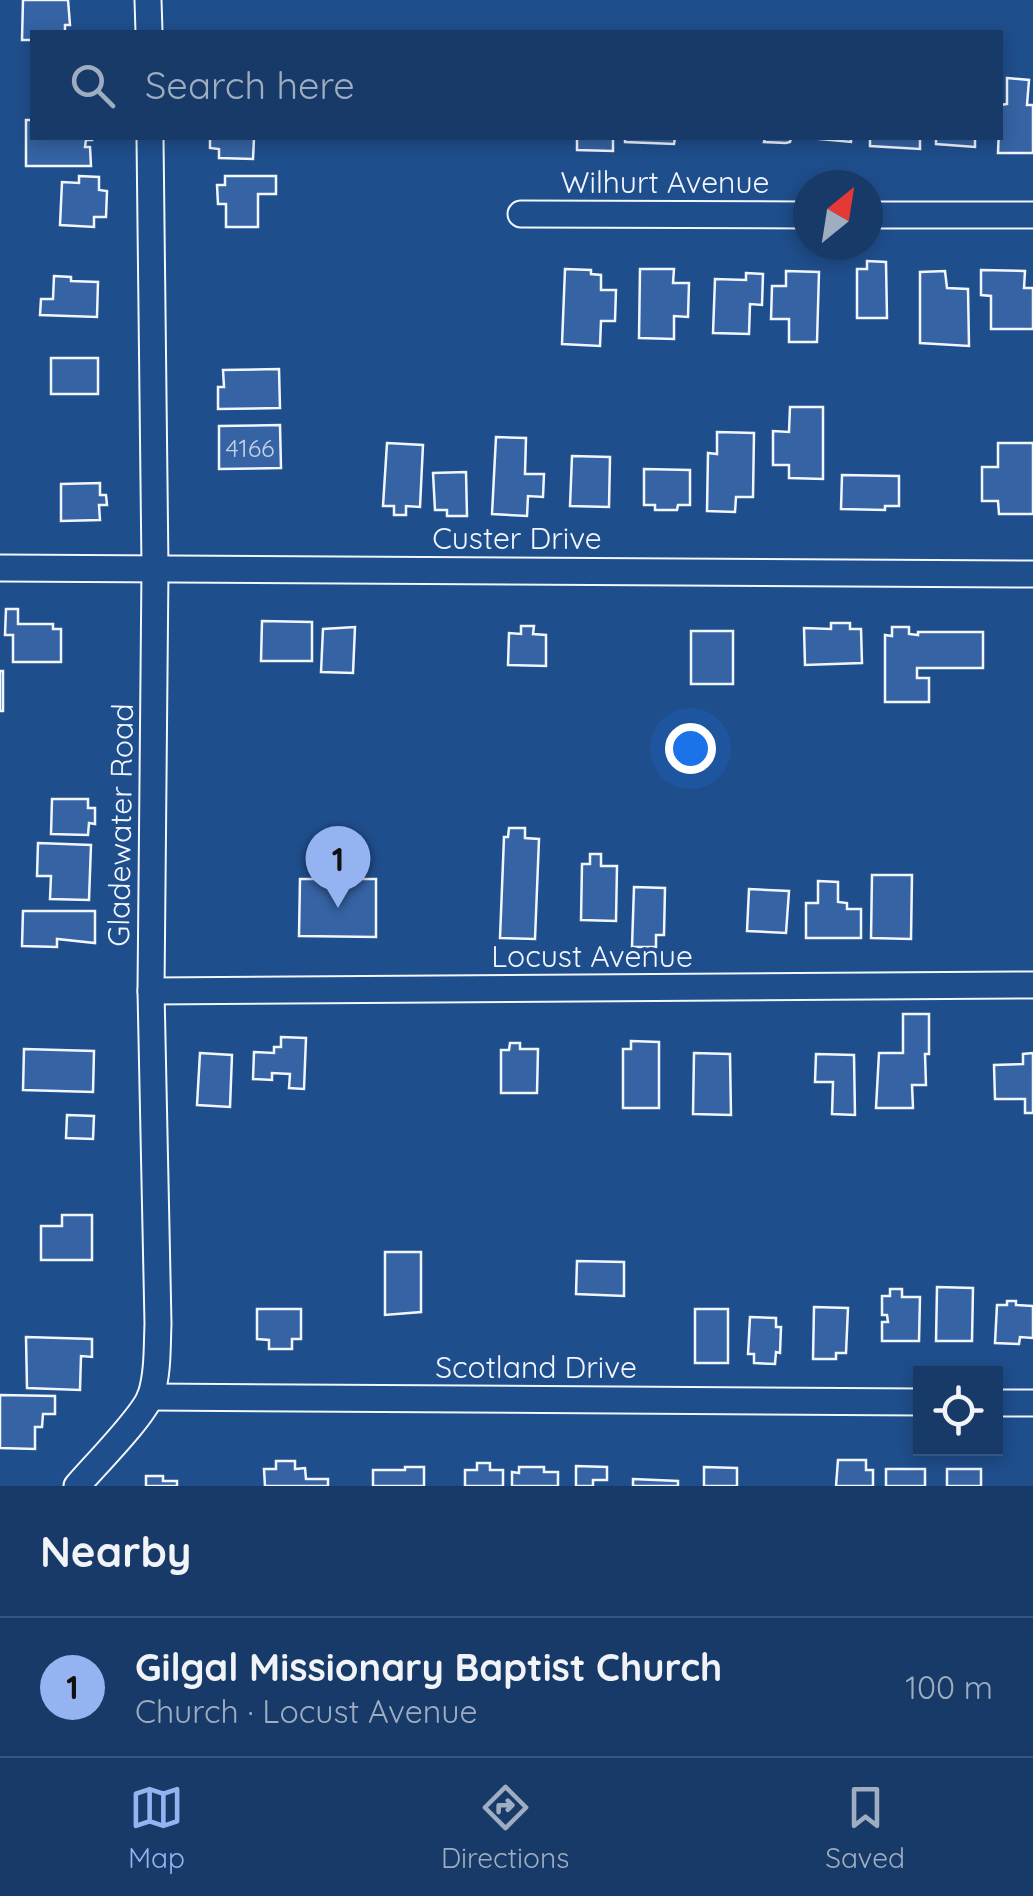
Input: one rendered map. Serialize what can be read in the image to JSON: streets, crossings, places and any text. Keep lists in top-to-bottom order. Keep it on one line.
{"streets":{"street":["Wilhurt Avenue","Custer Drive","Gladewater Road","Locust Avenue","Scotland Drive"]},"crossings":[["Custer Drive","Gladewater Road"],["Gladewater Road","Locust Avenue"],["Gladewater Road","Scotland Drive"]],"house_numbers":["4166"],"north":"top right","page":{"search":"Search here","pins":"1","heading":"Nearby","list":[{"mark":"1","name":"Gilgal Missionary Baptist Church","note":"Church · Locust Avenue","value":"100 m"}],"nav":["Map","Directions","Saved"]}}
